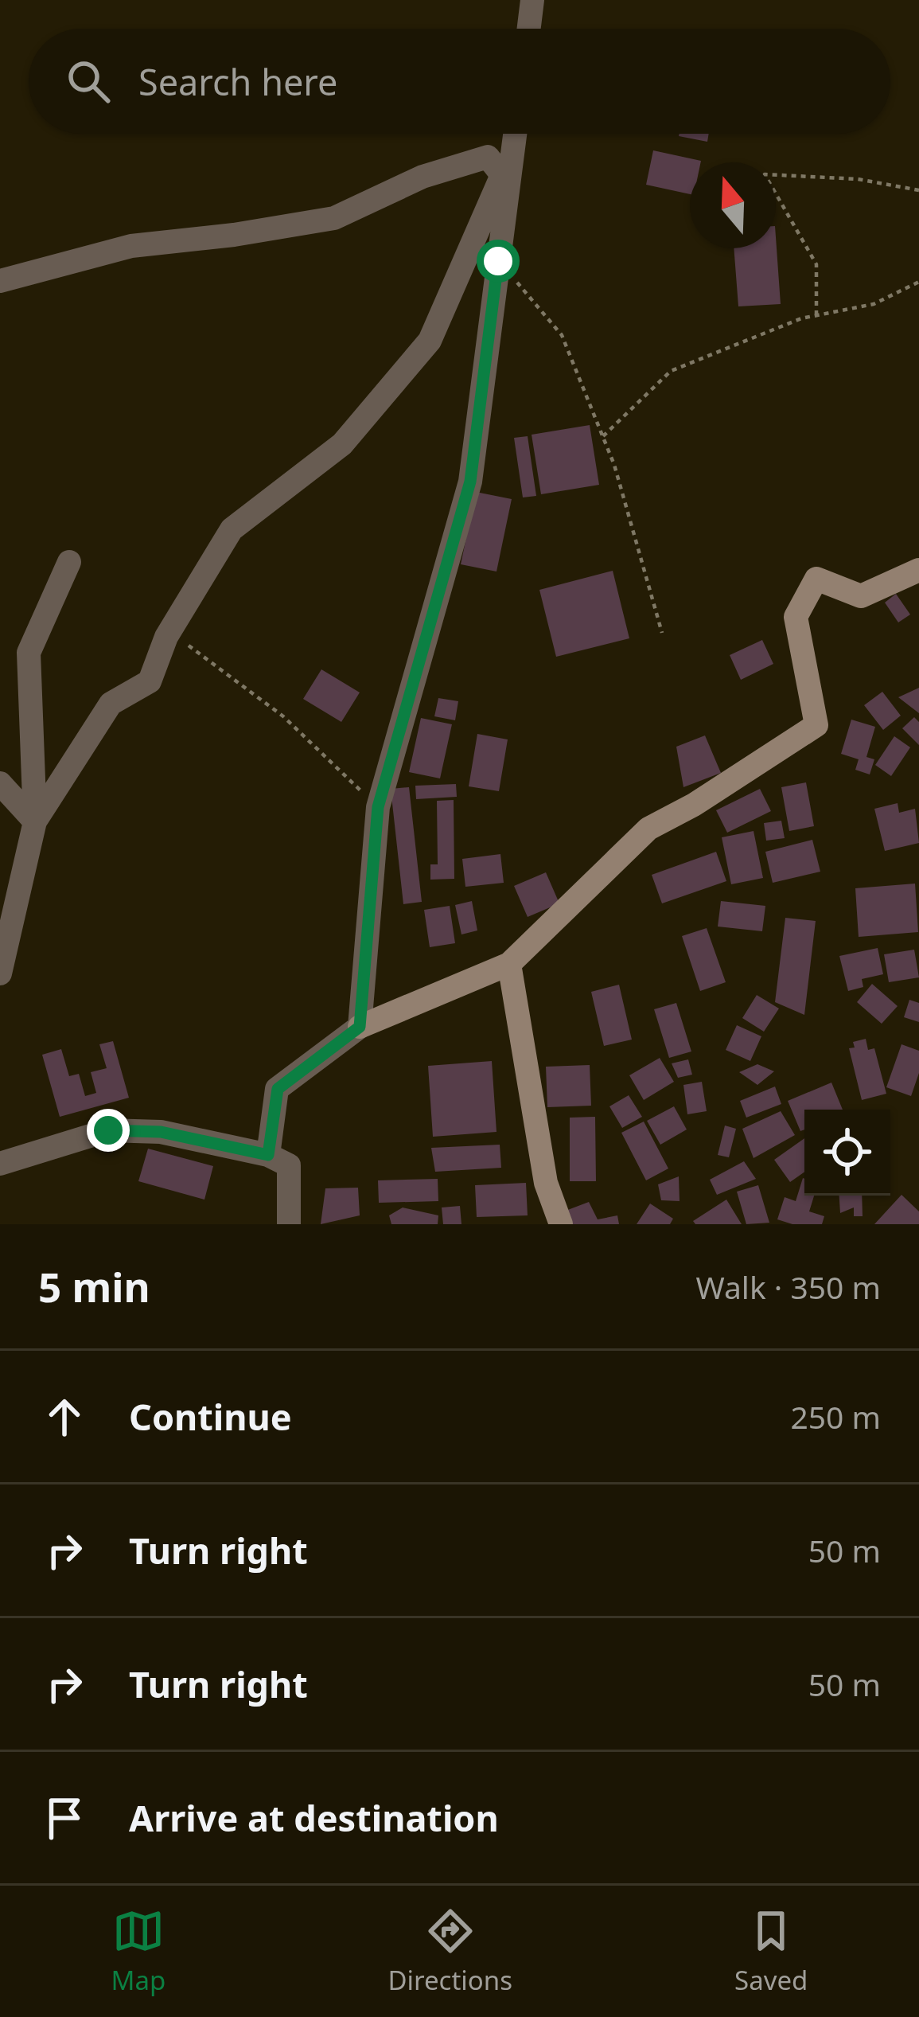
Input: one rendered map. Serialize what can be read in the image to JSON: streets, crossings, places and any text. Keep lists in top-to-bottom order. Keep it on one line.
{"north":"top","page":{"search":"Search here","heading":["5 min","Walk · 350 m"],"list":[["Continue","250 m"],["Turn right","50 m"],["Turn right","50 m"],"Arrive at destination"],"nav":["Map","Directions","Saved"]}}
